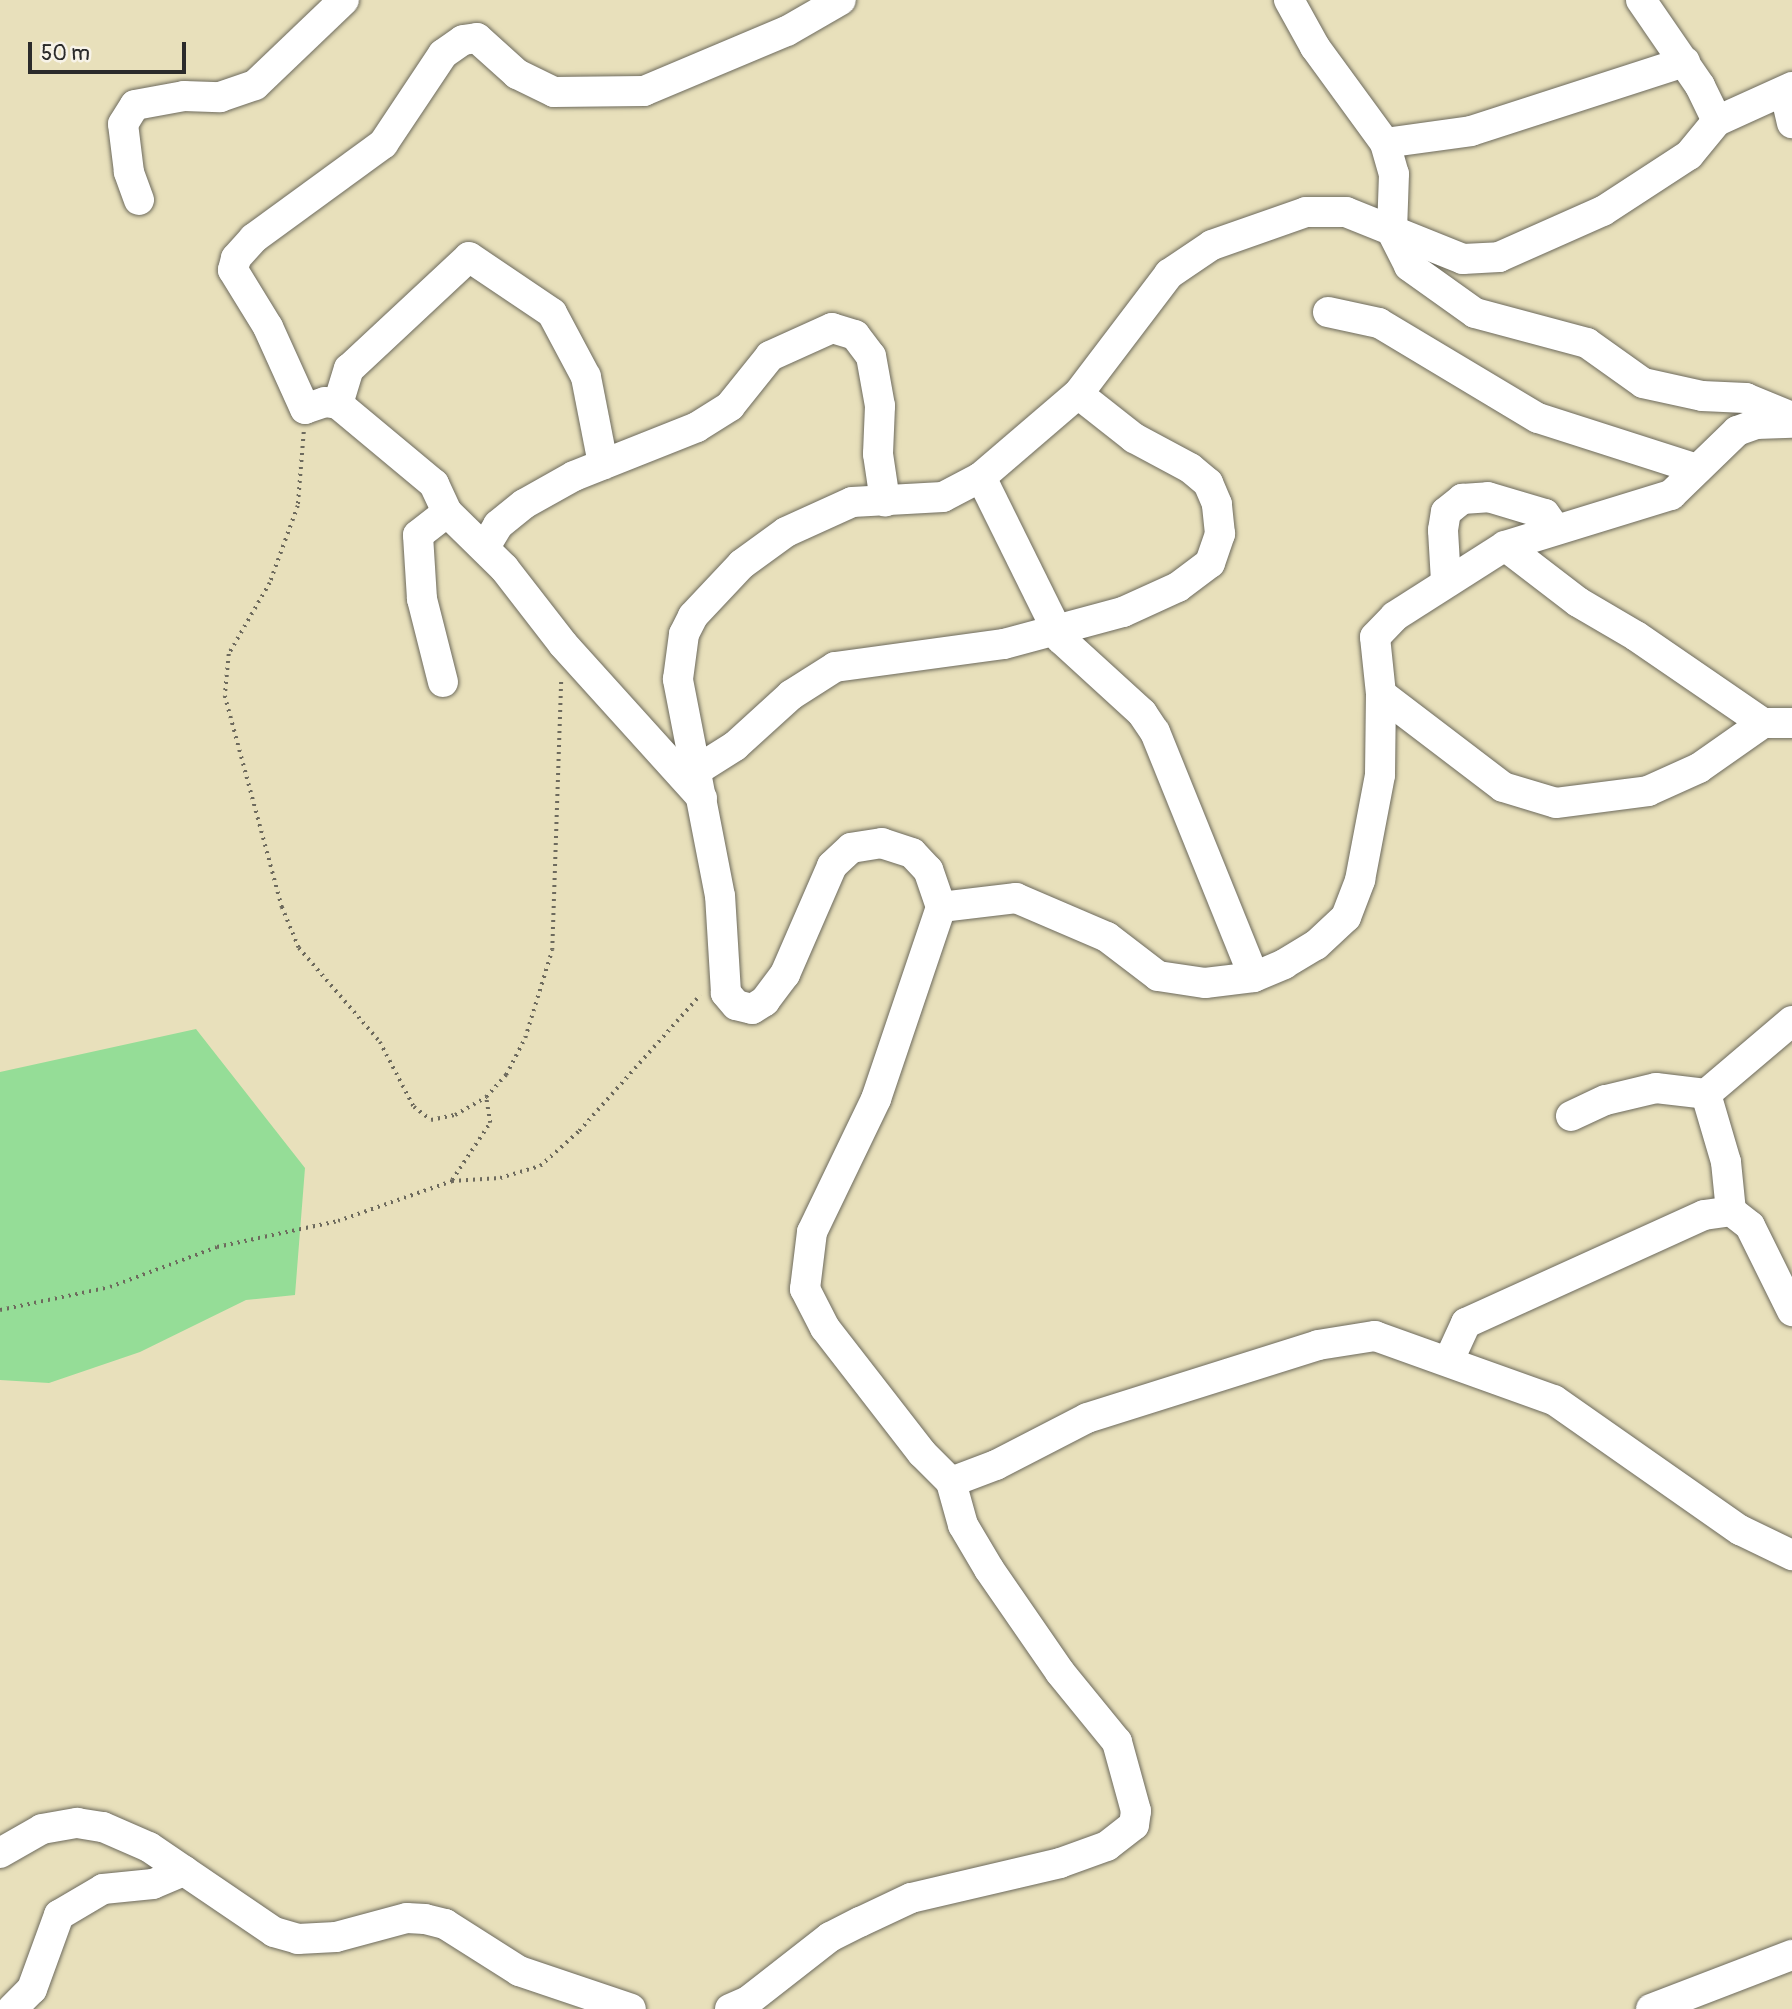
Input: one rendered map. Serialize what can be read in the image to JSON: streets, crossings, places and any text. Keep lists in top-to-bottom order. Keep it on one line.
{"scale_bar":"50 m"}
